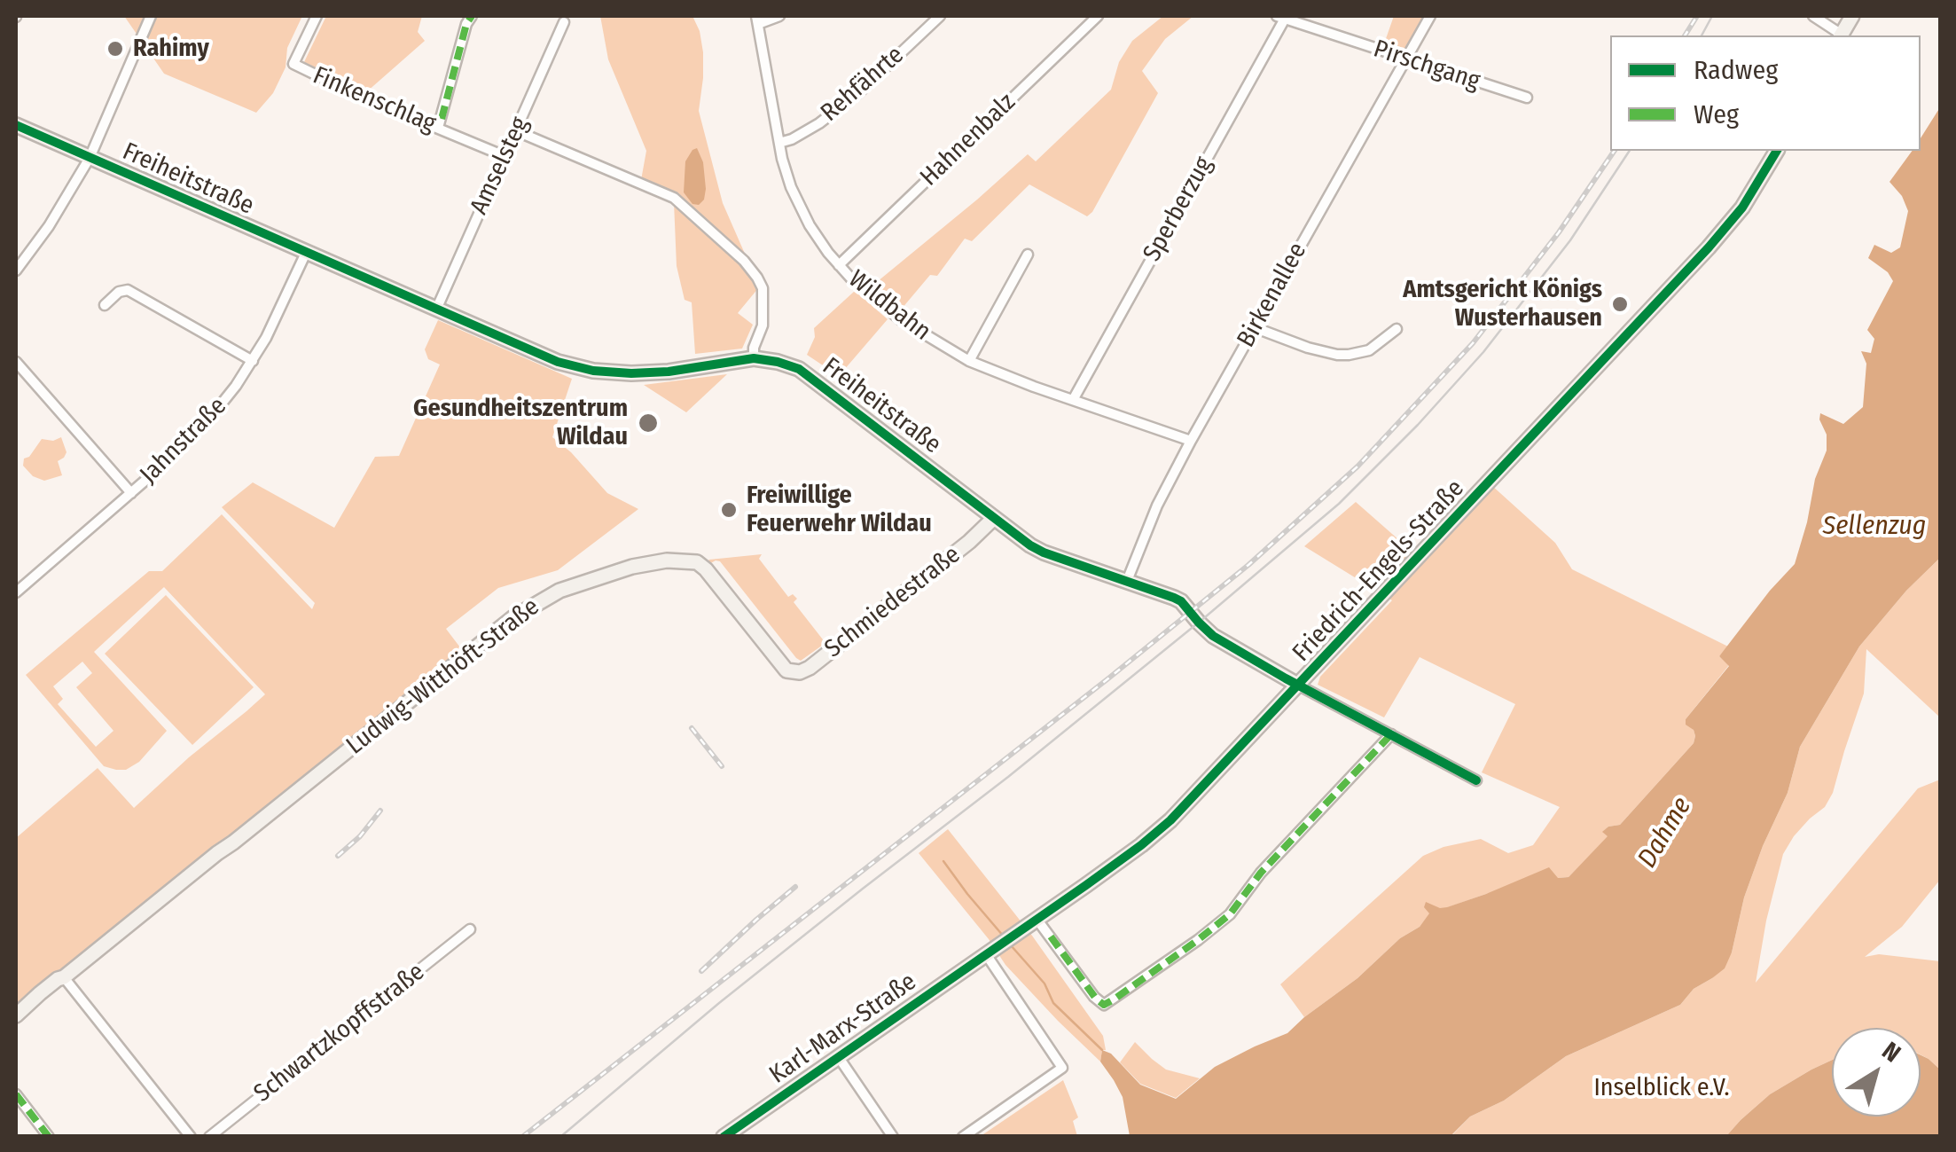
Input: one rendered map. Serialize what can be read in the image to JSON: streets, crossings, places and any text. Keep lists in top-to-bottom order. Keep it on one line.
{"streets":{"street":["Pirschgang","Rehfährte","Finkenschlag","Hahnenbalz","Amselsteg","Freiheitstraße","Sperberzug","Birkenallee","Wildbahn","Jahnstraße","Friedrich-Engels-Straße","Schmiedestraße","Ludwig-Witthöft-Straße","Karl-Marx-Straße","Schwartzkopffstraße"]},"crossings":[["Pirschgang","Sperberzug"],["Pirschgang","Birkenallee"],["Rehfährte","Wildbahn"],["Finkenschlag","Amselsteg"],["Hahnenbalz","Wildbahn"],["Amselsteg","Freiheitstraße"],["Freiheitstraße","Birkenallee"],["Freiheitstraße","Jahnstraße"],["Freiheitstraße","Friedrich-Engels-Straße"],["Freiheitstraße","Schmiedestraße"],["Sperberzug","Wildbahn"],["Birkenallee","Wildbahn"],["Friedrich-Engels-Straße","Karl-Marx-Straße"],["Schmiedestraße","Ludwig-Witthöft-Straße"]],"water":["Sellenzug","Dahme"],"parks":["Inselblick e.V."],"places":["Rahimy","Amtsgericht Königs Wusterhausen","Gesundheitszentrum Wildau","Freiwillige Feuerwehr Wildau"],"legend":["Radweg","Weg"],"north":"top right"}
